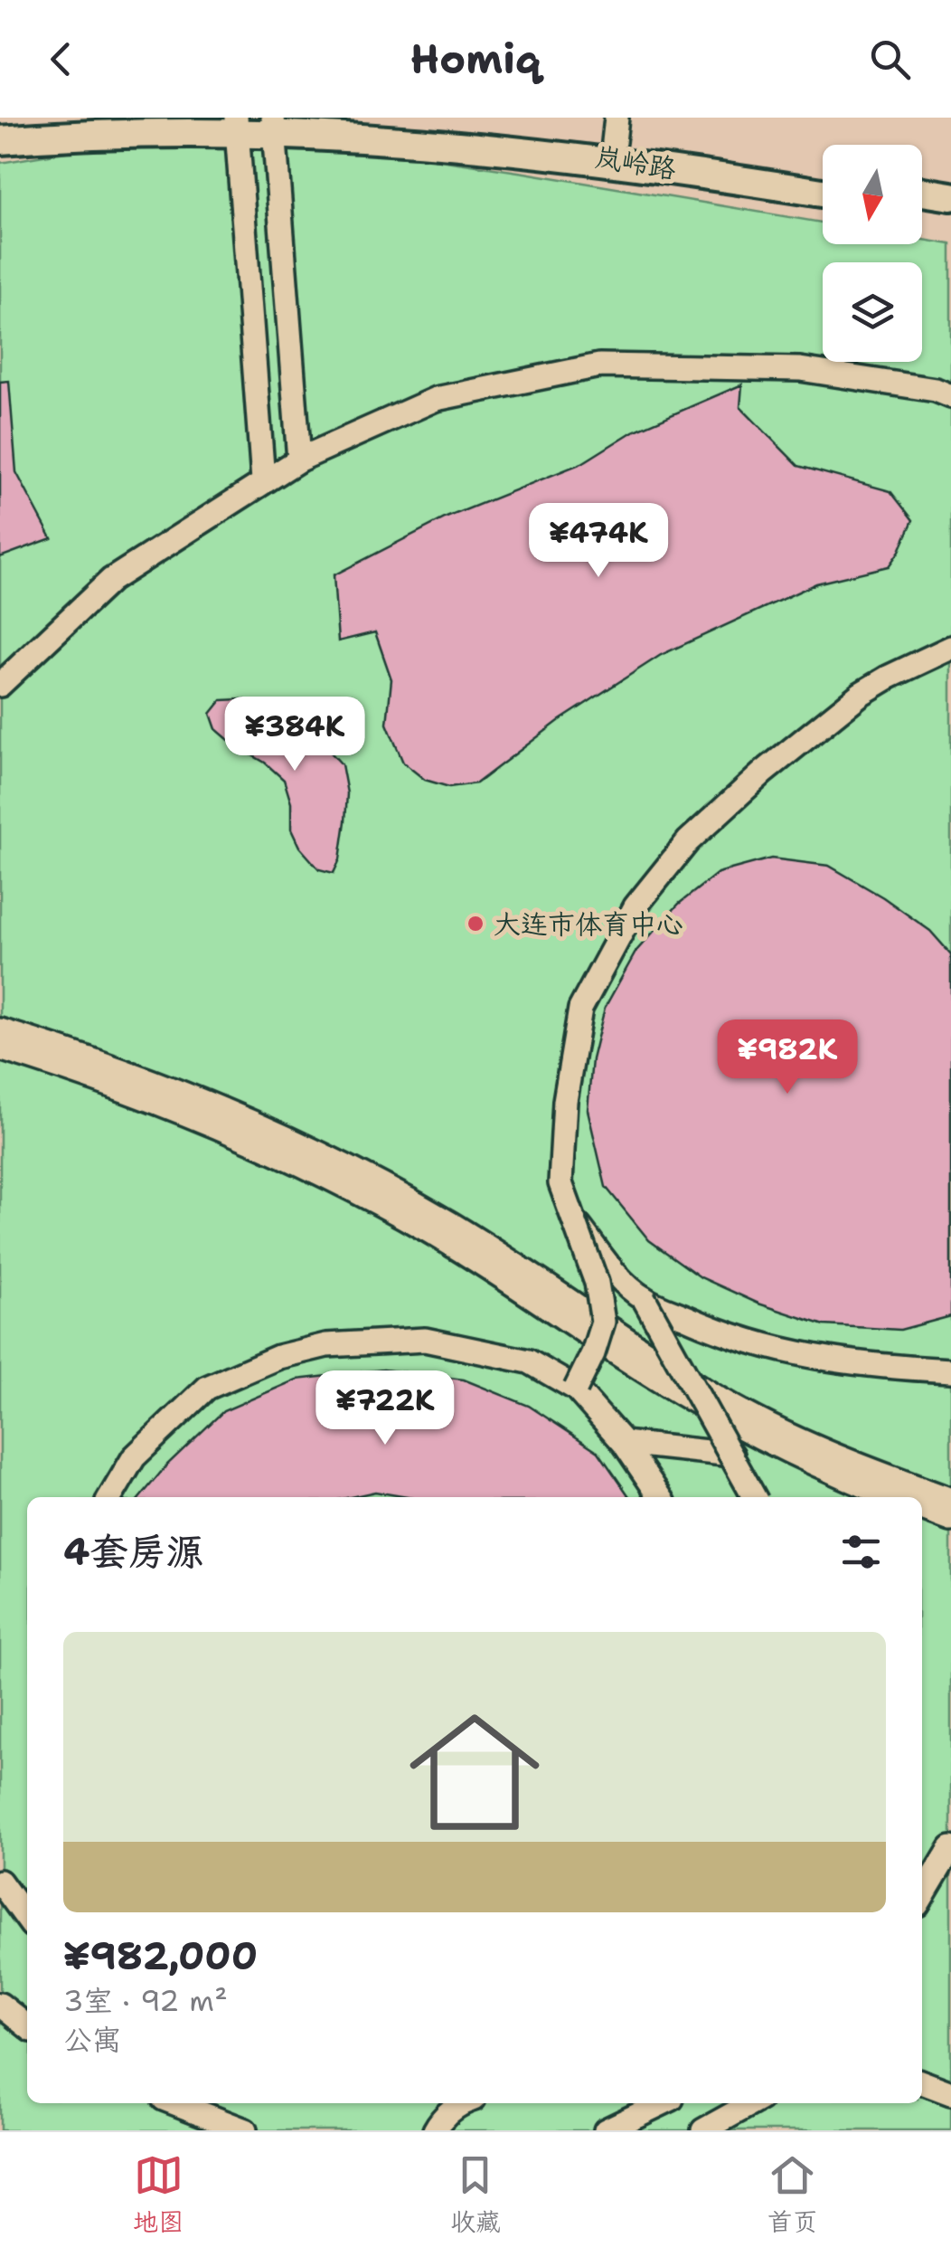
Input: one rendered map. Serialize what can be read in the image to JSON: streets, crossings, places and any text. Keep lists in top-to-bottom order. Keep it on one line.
{"streets":{"main road":["岚岭路"]},"places":["大连市体育中心"],"north":"bottom","page":{"header":"Homiq","price":["¥474K","¥384K","¥982K","¥722K"],"heading":"4套房源","list":[{"name":"¥982,000","note":"3室 · 92 m² · 公寓"}],"tabs":["地图","收藏","首页"]}}
